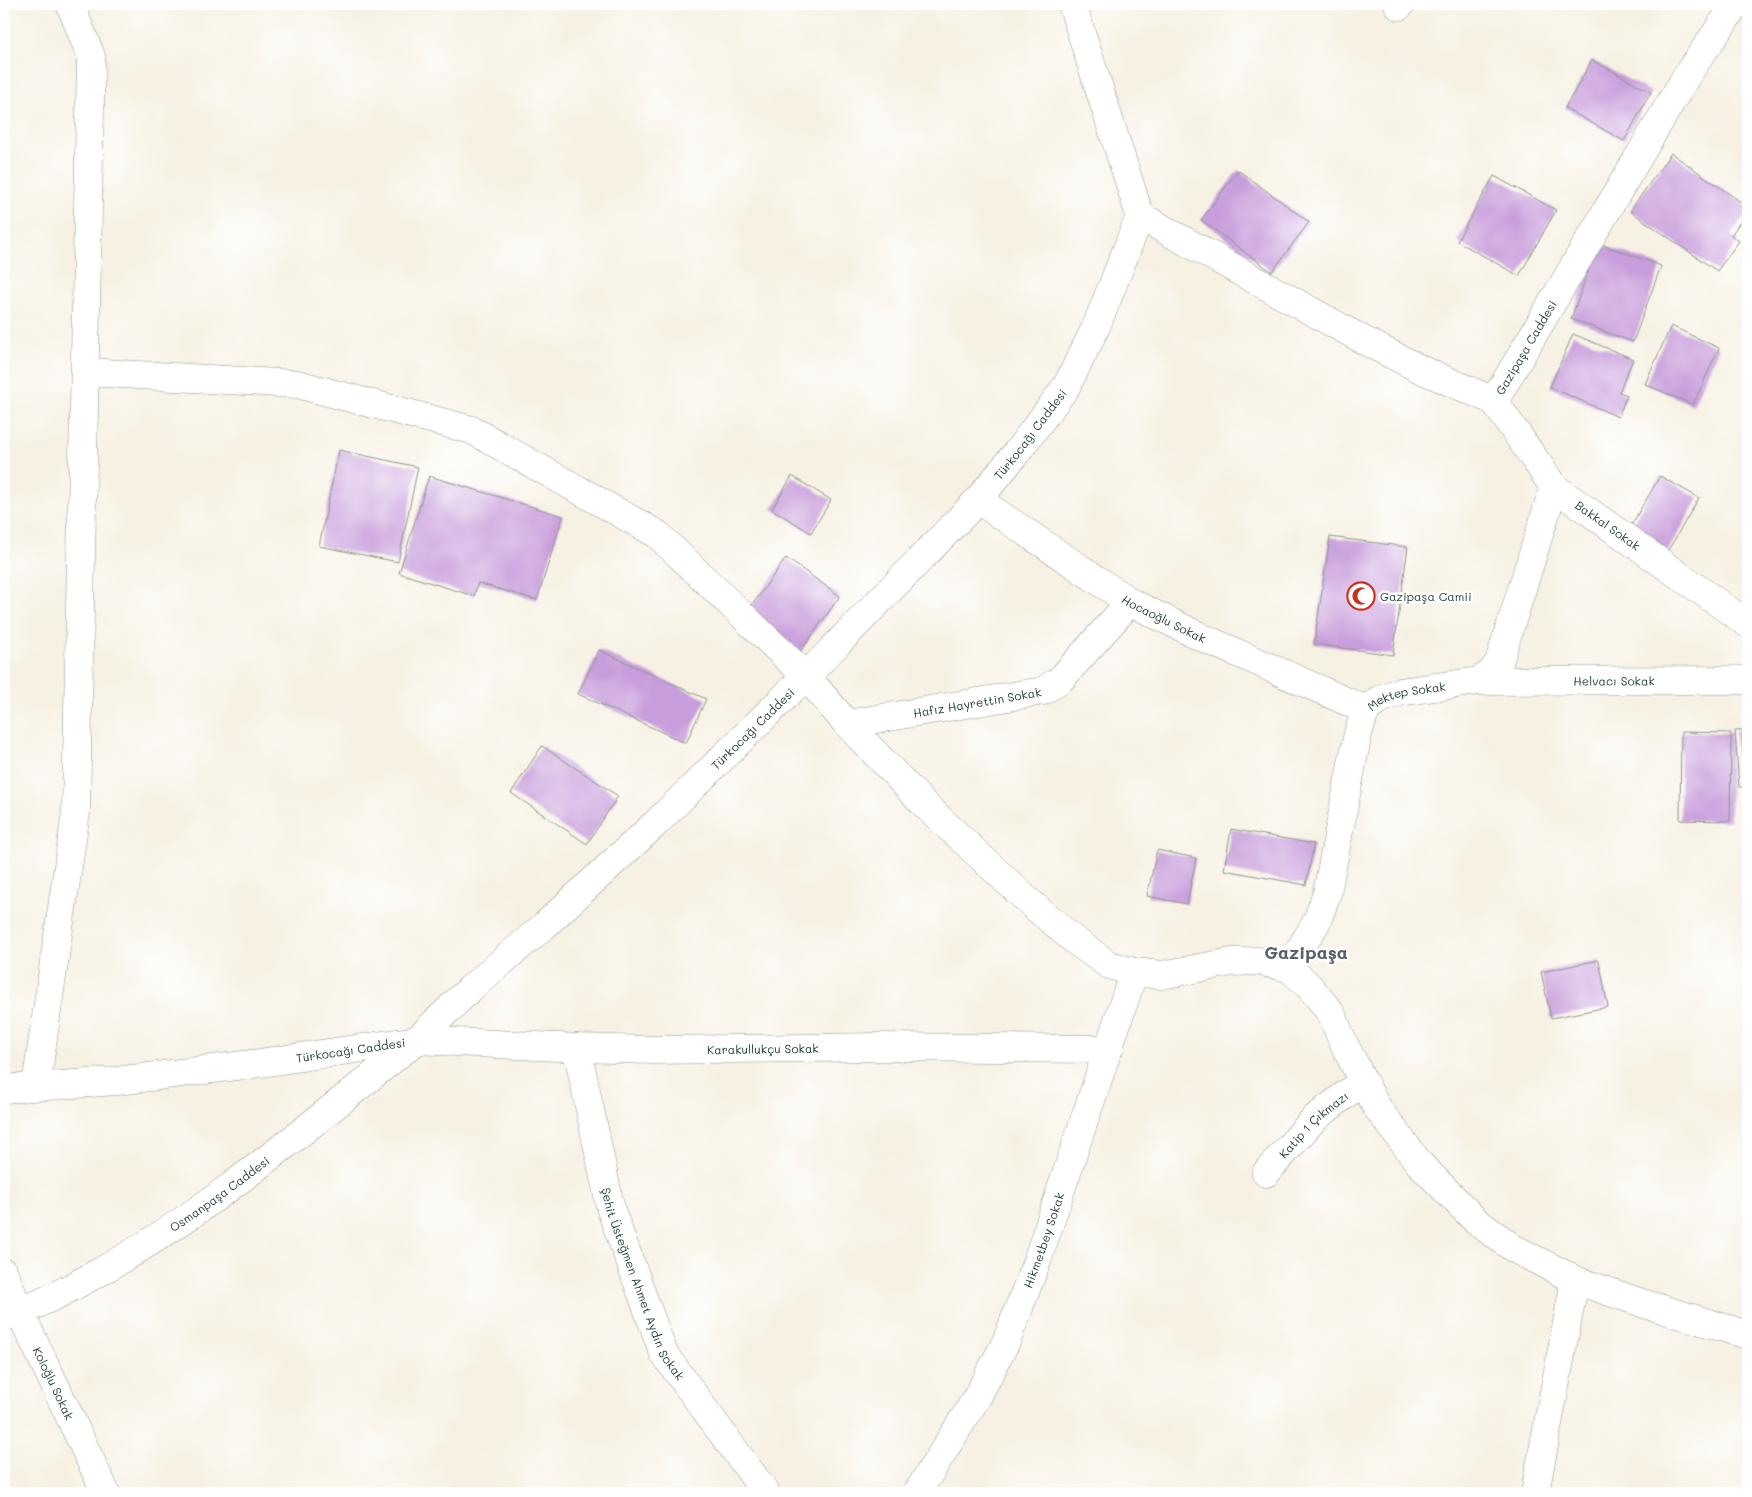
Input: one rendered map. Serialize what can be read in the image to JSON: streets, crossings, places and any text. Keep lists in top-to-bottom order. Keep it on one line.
{"streets":{"street":["Gazipaşa Caddesi","Türkocağı Caddesi","Bakkal Sokak","Hocaoğlu Sokak","Helvacı Sokak","Mektep Sokak","Hafız Hayrettin Sokak","Karakullukçu Sokak","Katip 1 Çıkmazı","Osmanpaşa Caddesi","Hikmetbey Sokak","Şehit Üsteğmen Ahmet Aydın Sokak","Koloğlu Sokak"]},"crossings":[["Gazipaşa Caddesi","Türkocağı Caddesi"],["Gazipaşa Caddesi","Bakkal Sokak"],["Türkocağı Caddesi","Hocaoğlu Sokak"],["Türkocağı Caddesi","Karakullukçu Sokak"],["Türkocağı Caddesi","Osmanpaşa Caddesi"],["Hocaoğlu Sokak","Mektep Sokak"],["Hocaoğlu Sokak","Hafız Hayrettin Sokak"],["Helvacı Sokak","Mektep Sokak"],["Karakullukçu Sokak","Osmanpaşa Caddesi"],["Karakullukçu Sokak","Hikmetbey Sokak"],["Karakullukçu Sokak","Şehit Üsteğmen Ahmet Aydın Sokak"],["Osmanpaşa Caddesi","Koloğlu Sokak"]],"districts":["Gazipaşa"],"places":{"mosque":["Gazipaşa Camii"]}}
